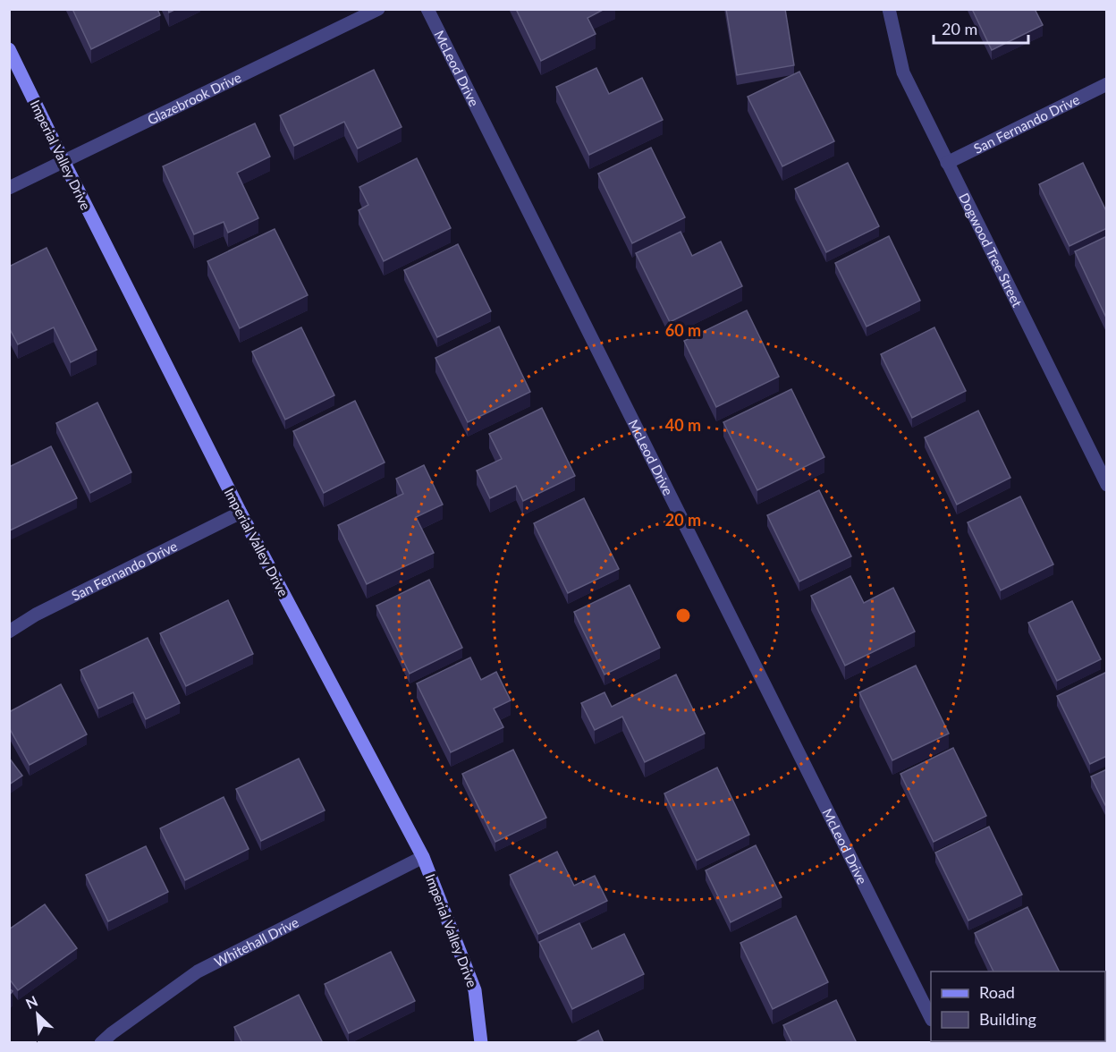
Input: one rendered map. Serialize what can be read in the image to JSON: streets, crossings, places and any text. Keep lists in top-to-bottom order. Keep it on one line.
{"streets":{"street":["McLeod Drive","Glazebrook Drive","San Fernando Drive","Imperial Valley Drive","Dogwood Tree Street","Whitehall Drive"]},"crossings":[["Glazebrook Drive","Imperial Valley Drive"],["San Fernando Drive","Imperial Valley Drive"],["San Fernando Drive","Dogwood Tree Street"],["Imperial Valley Drive","Whitehall Drive"]],"legend":["Road","Building"],"scale_bar":"20 m","north":"top left","rings":["60 m","40 m","20 m"]}
